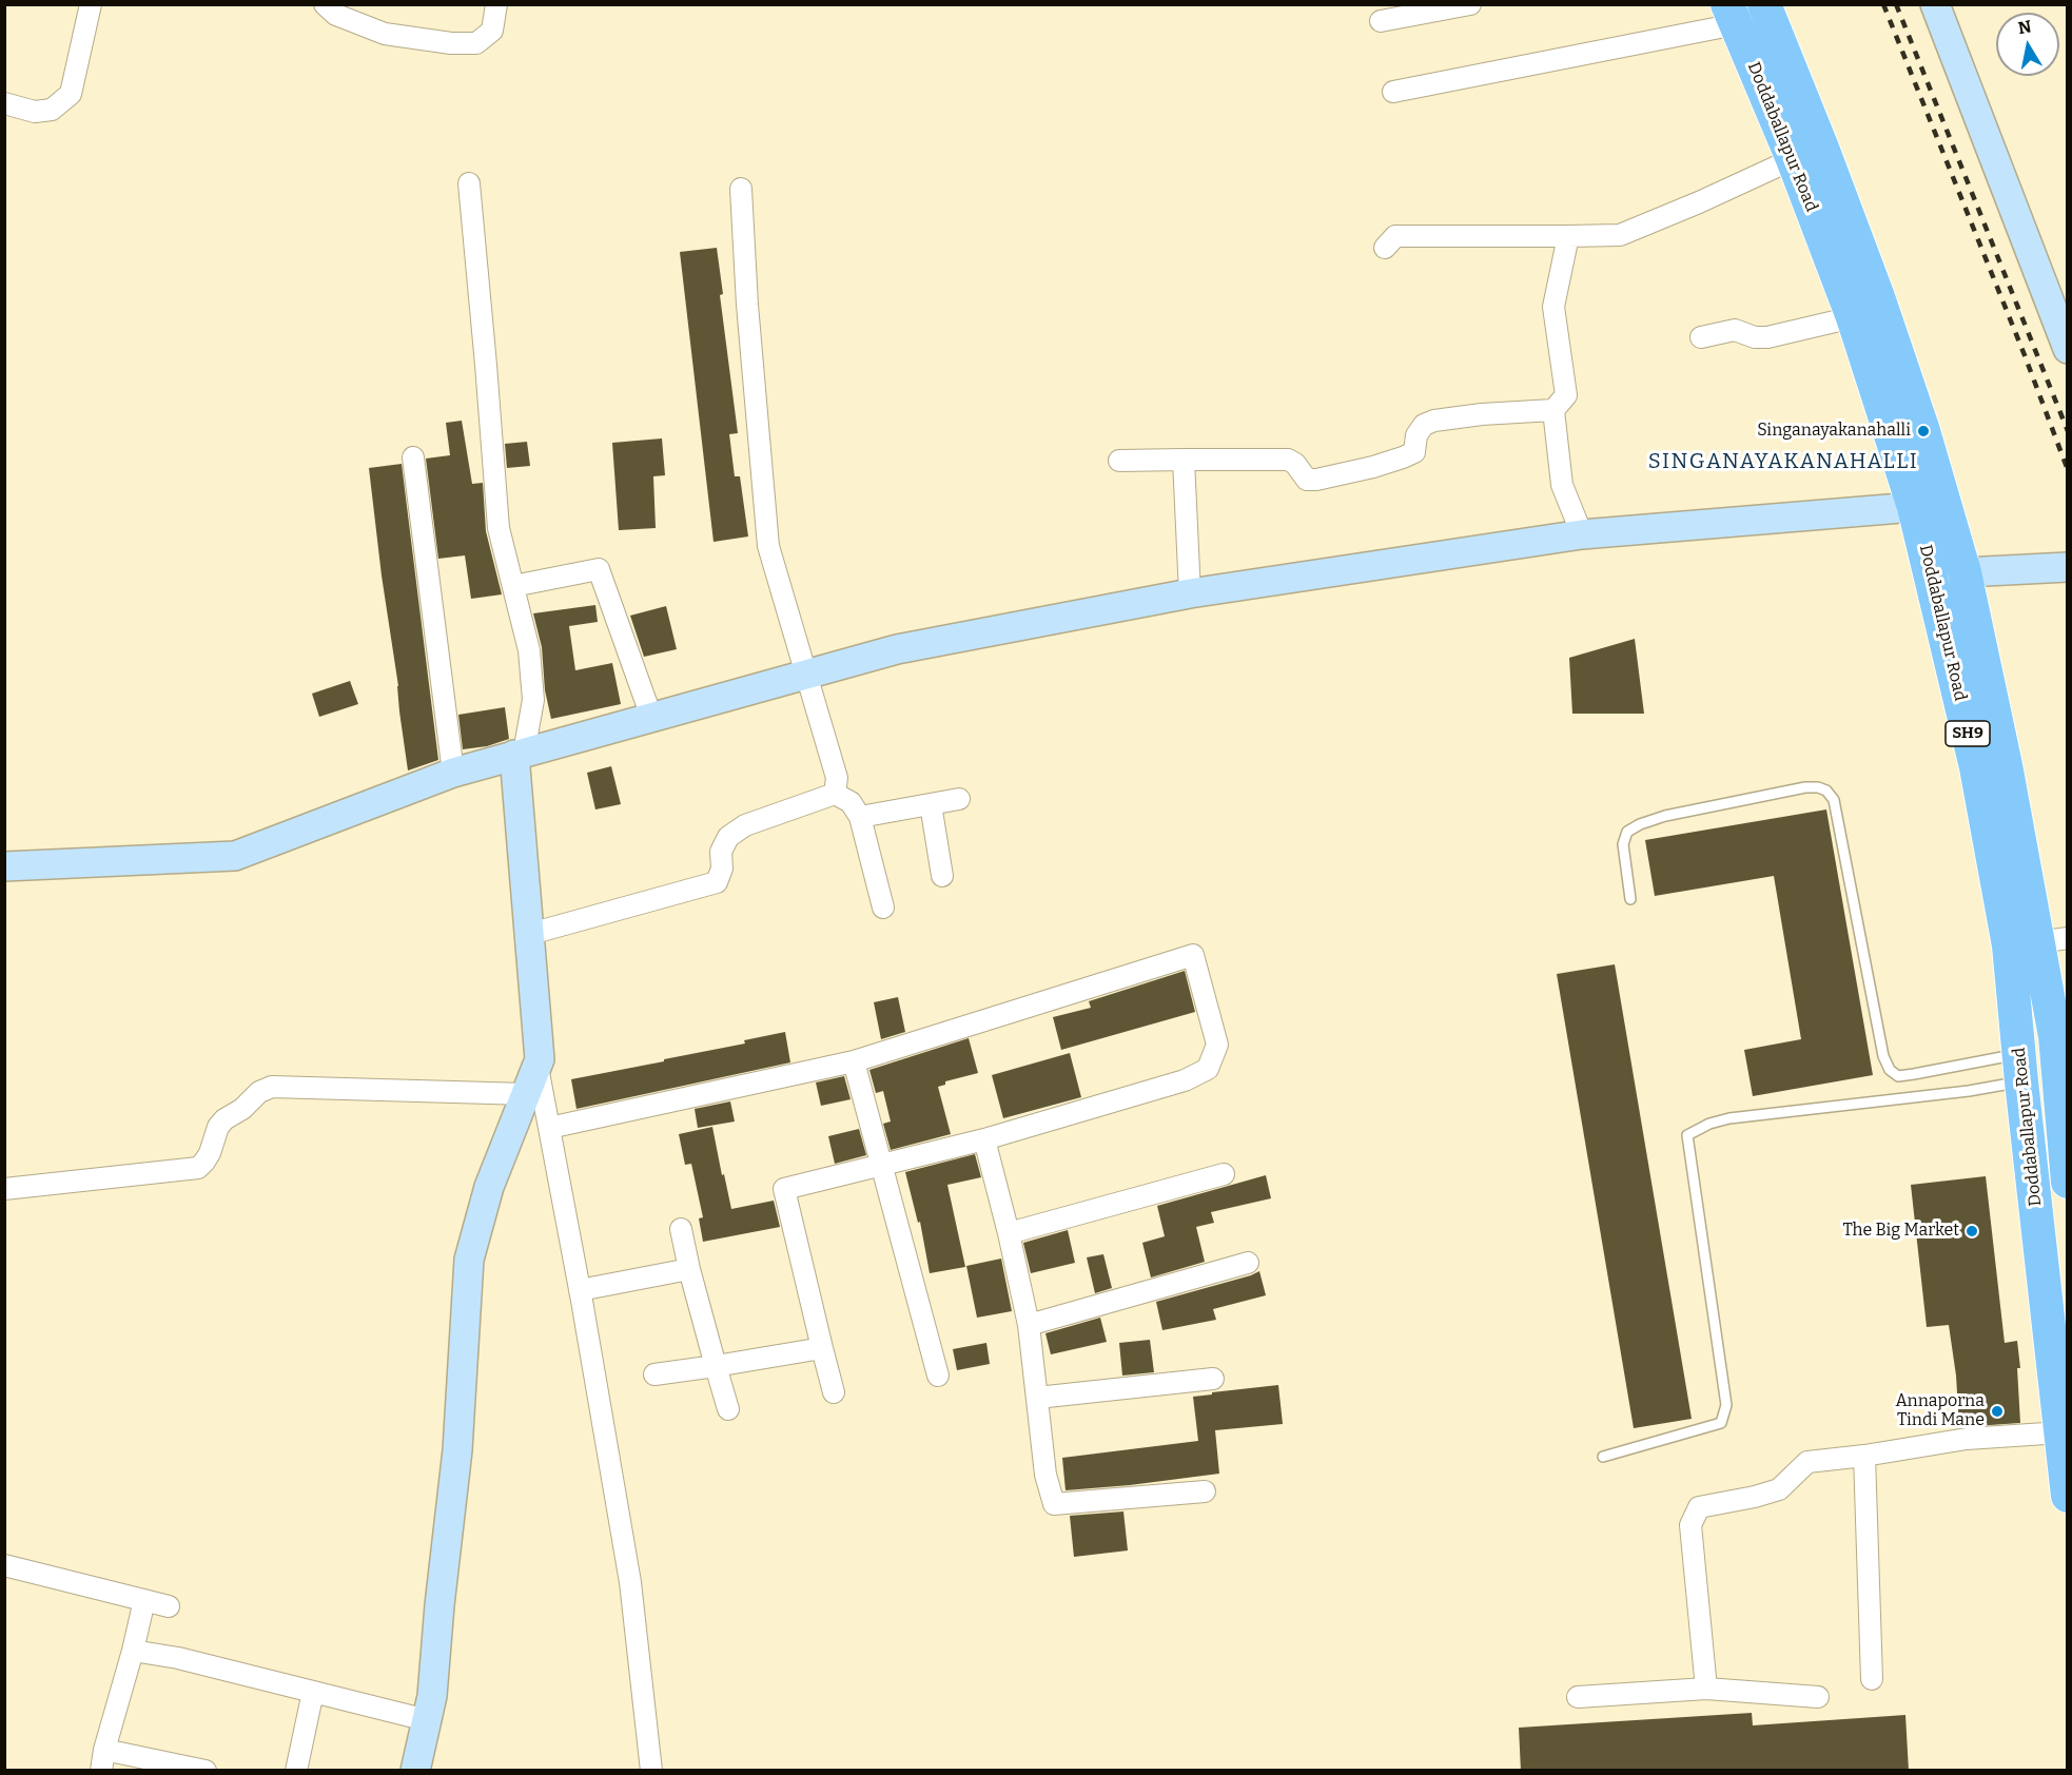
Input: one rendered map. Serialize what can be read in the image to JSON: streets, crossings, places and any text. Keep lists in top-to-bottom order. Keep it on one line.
{"streets":{"main road":["Doddaballapur Road","SH9"]},"districts":["SINGANAYAKANAHALLI"],"places":["Singanayakanahalli","The Big Market","Annaporna Tindi Mane"],"north":"top"}
